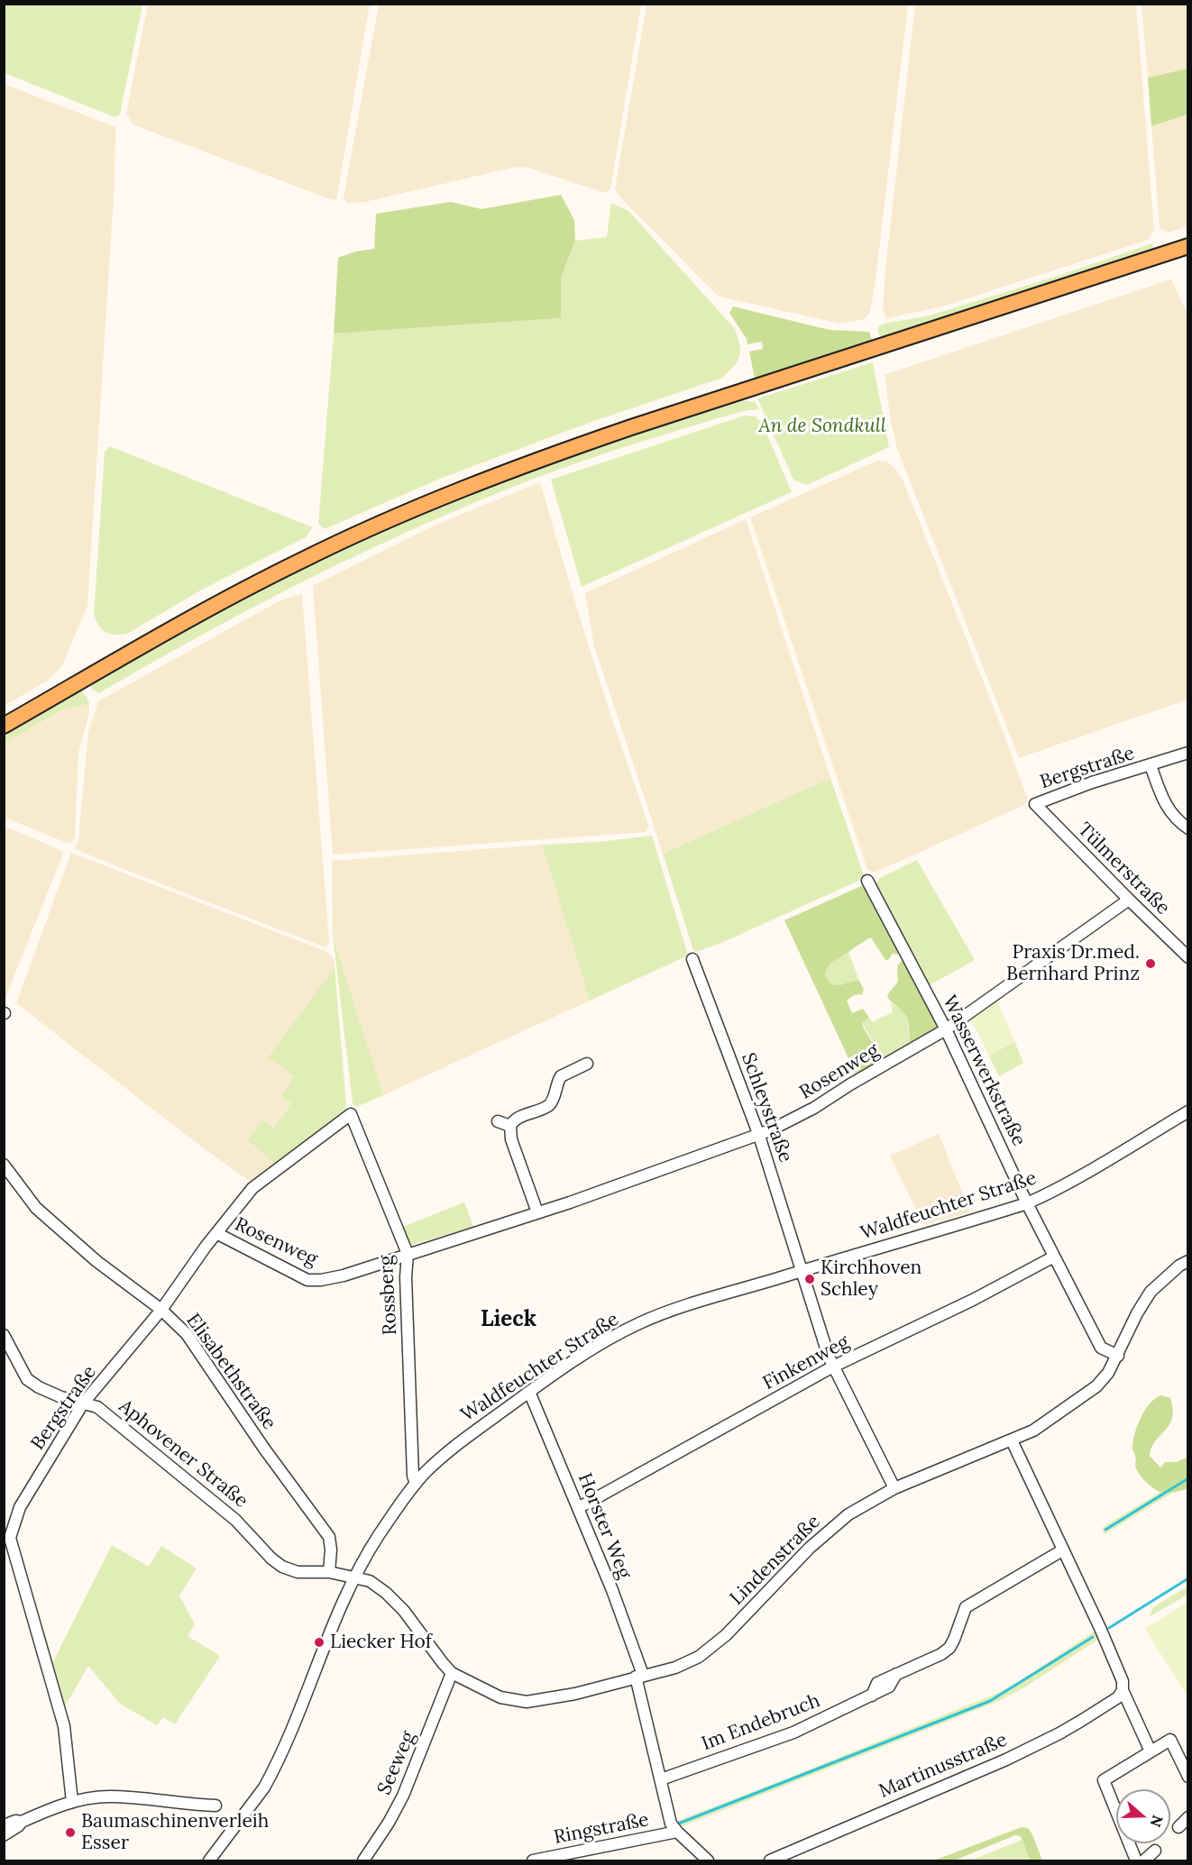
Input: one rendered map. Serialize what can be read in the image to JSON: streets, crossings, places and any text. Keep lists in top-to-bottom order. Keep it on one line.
{"streets":{"street":["Bergstraße","Tülmerstraße","Wasserwerkstraße","Rosenweg","Schleystraße","Waldfeuchter Straße","Rossberg","Finkenweg","Elisabethstraße","Aphovener Straße","Horster Weg","Lindenstraße","Im Endebruch","Seeweg","Martinusstraße","Ringstraße"]},"crossings":[["Bergstraße","Tülmerstraße"],["Bergstraße","Rosenweg"],["Bergstraße","Rossberg"],["Bergstraße","Elisabethstraße"],["Bergstraße","Aphovener Straße"],["Tülmerstraße","Rosenweg"],["Wasserwerkstraße","Rosenweg"],["Wasserwerkstraße","Waldfeuchter Straße"],["Wasserwerkstraße","Finkenweg"],["Wasserwerkstraße","Lindenstraße"],["Rosenweg","Schleystraße"],["Rosenweg","Rossberg"],["Schleystraße","Waldfeuchter Straße"],["Schleystraße","Finkenweg"],["Schleystraße","Lindenstraße"],["Waldfeuchter Straße","Rossberg"],["Waldfeuchter Straße","Aphovener Straße"],["Waldfeuchter Straße","Horster Weg"],["Waldfeuchter Straße","Lindenstraße"],["Finkenweg","Horster Weg"],["Elisabethstraße","Aphovener Straße"],["Aphovener Straße","Lindenstraße"],["Horster Weg","Lindenstraße"],["Horster Weg","Im Endebruch"],["Horster Weg","Ringstraße"],["Lindenstraße","Seeweg"]],"districts":["Lieck"],"parks":["An de Sondkull"],"places":["Praxis Dr.med. Bernhard Prinz","Kirchhoven Schley","Liecker Hof","Baumaschinenverleih Esser"],"north":"right"}
